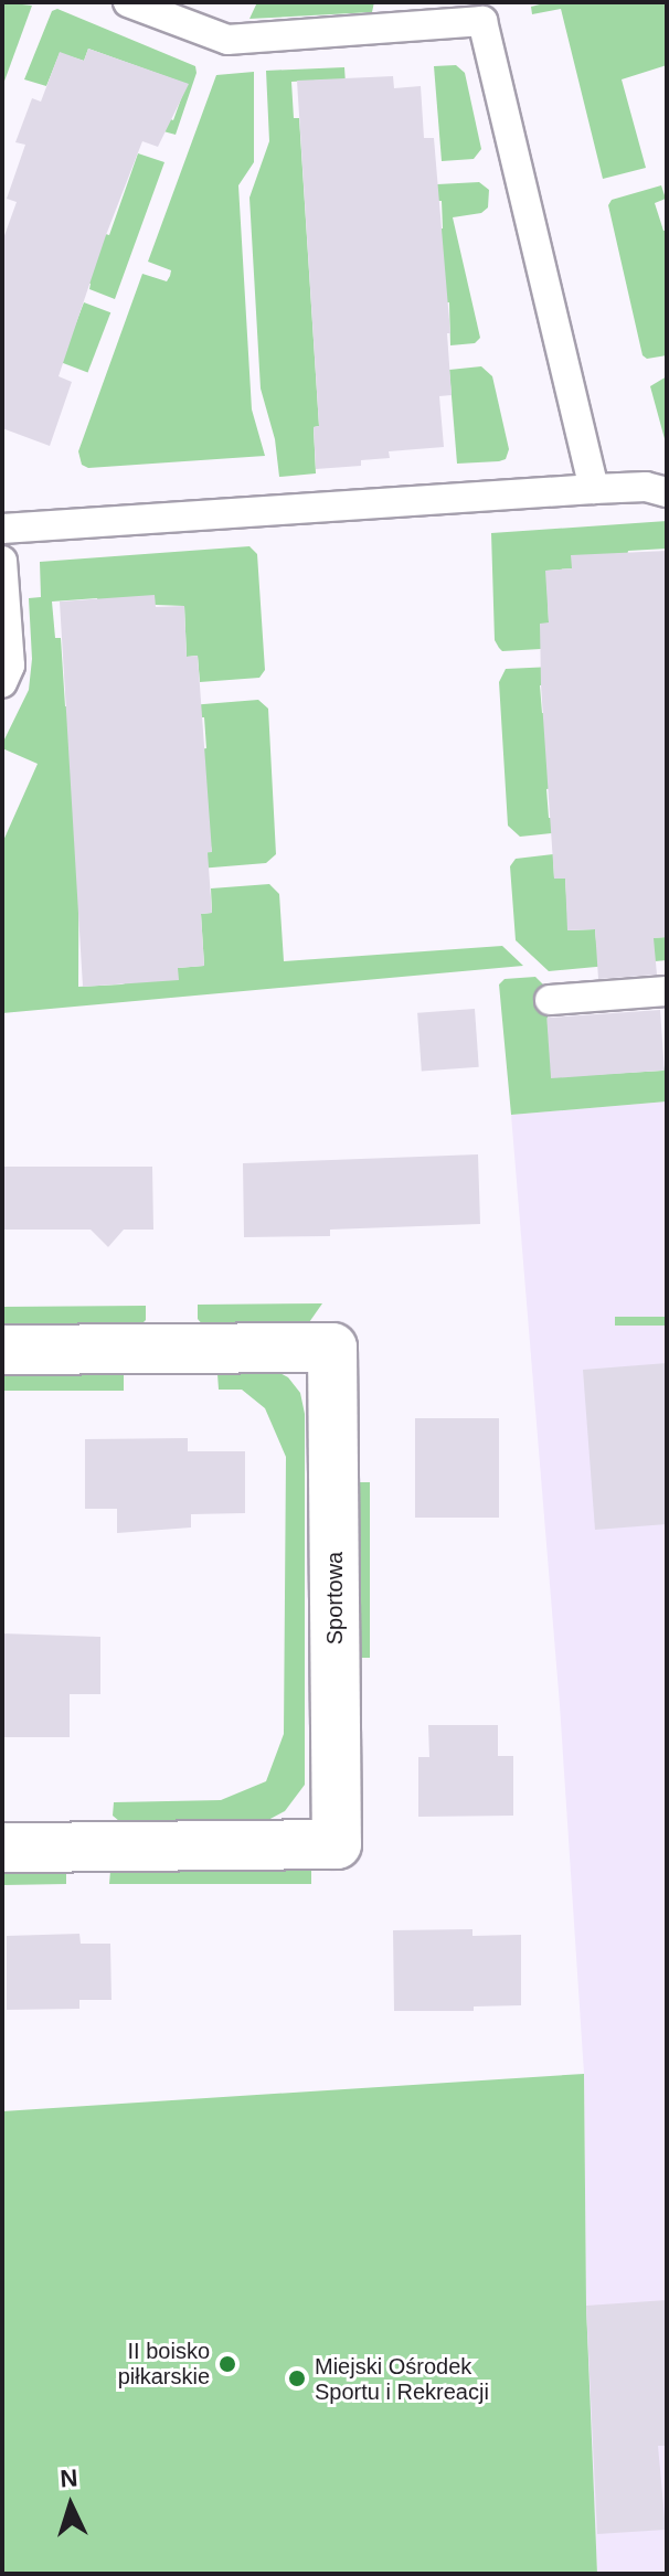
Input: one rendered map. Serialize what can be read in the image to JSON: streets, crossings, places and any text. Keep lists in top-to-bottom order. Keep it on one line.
{"streets":{"street":["Sportowa"]},"places":["II boisko piłkarskie","Miejski Ośrodek Sportu i Rekreacji"],"north":"top"}
